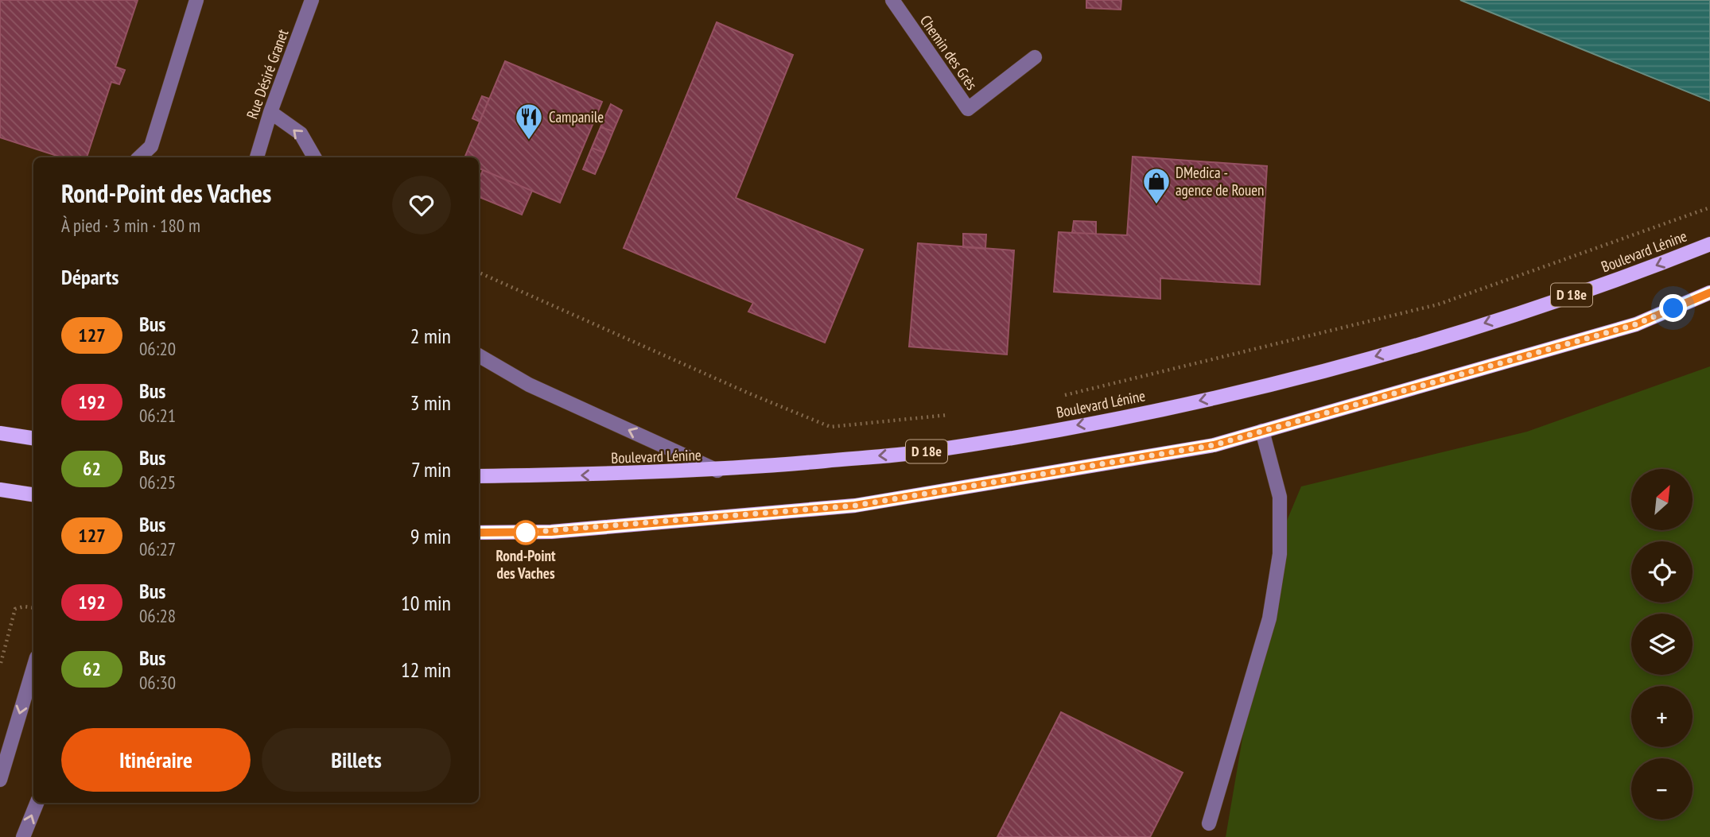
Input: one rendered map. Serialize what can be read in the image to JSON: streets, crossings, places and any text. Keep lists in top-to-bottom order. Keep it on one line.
{"streets":{"main road":["Boulevard Lénine","D 18e"],"street":["Chemin des Grès","Rue Désiré Granet"]},"places":{"restaurant":["Campanile"],"shop":["DMedica - agence de Rouen"],"other":["Rond-Point des Vaches"]},"lines":["bus line 127"],"north":"top right","page":{"heading":[["Rond-Point des Vaches","À pied · 3 min · 180 m"],"Départs"],"list":[{"mark":"127","name":"Bus","note":"06:20","value":"2 min"},{"mark":"192","name":"Bus","note":"06:21","value":"3 min"},{"mark":"62","name":"Bus","note":"06:25","value":"7 min"},{"mark":"127","name":"Bus","note":"06:27","value":"9 min"},{"mark":"192","name":"Bus","note":"06:28","value":"10 min"},{"mark":"62","name":"Bus","note":"06:30","value":"12 min"}],"map_buttons":["+","−"],"buttons":["Itinéraire","Billets"]}}
